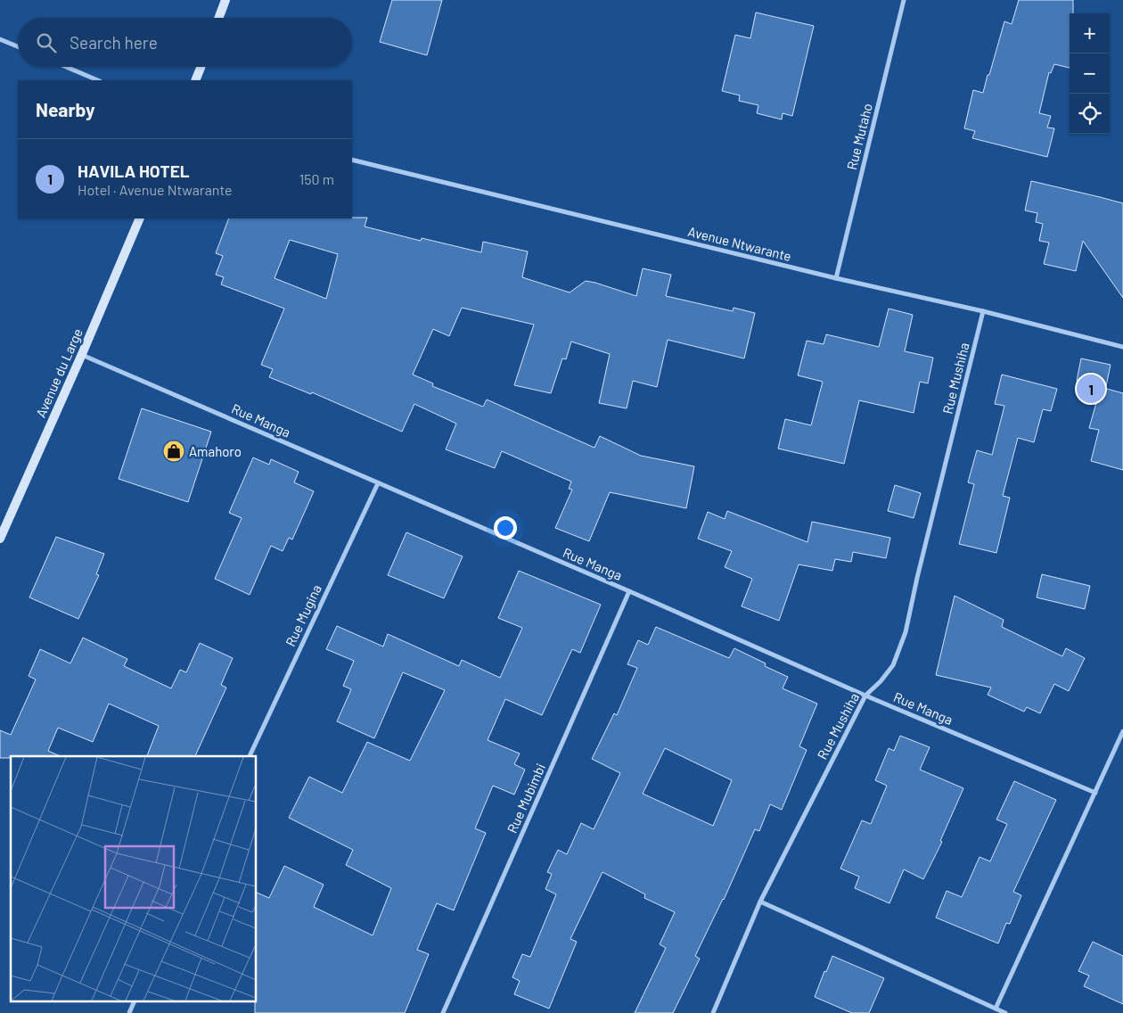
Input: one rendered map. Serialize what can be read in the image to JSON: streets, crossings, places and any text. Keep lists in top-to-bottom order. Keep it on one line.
{"streets":{"main road":["Avenue du Large"],"street":["Rue Mutaho","Avenue Ntwarante","Rue Mushiha","Rue Manga","Rue Mugina","Rue Mubimbi"]},"crossings":[["Rue Mutaho","Avenue Ntwarante"],["Avenue Ntwarante","Rue Mushiha"],["Avenue du Large","Rue Manga"],["Rue Mushiha","Rue Manga"],["Rue Manga","Rue Mugina"],["Rue Manga","Rue Mubimbi"]],"places":{"shop":["Amahoro"]},"page":{"map_buttons":["+","−"],"search":"Search here","heading":"Nearby","list":[{"mark":"1","name":"HAVILA HOTEL","note":"Hotel · Avenue Ntwarante","value":"150 m"}],"pins":"1"}}
